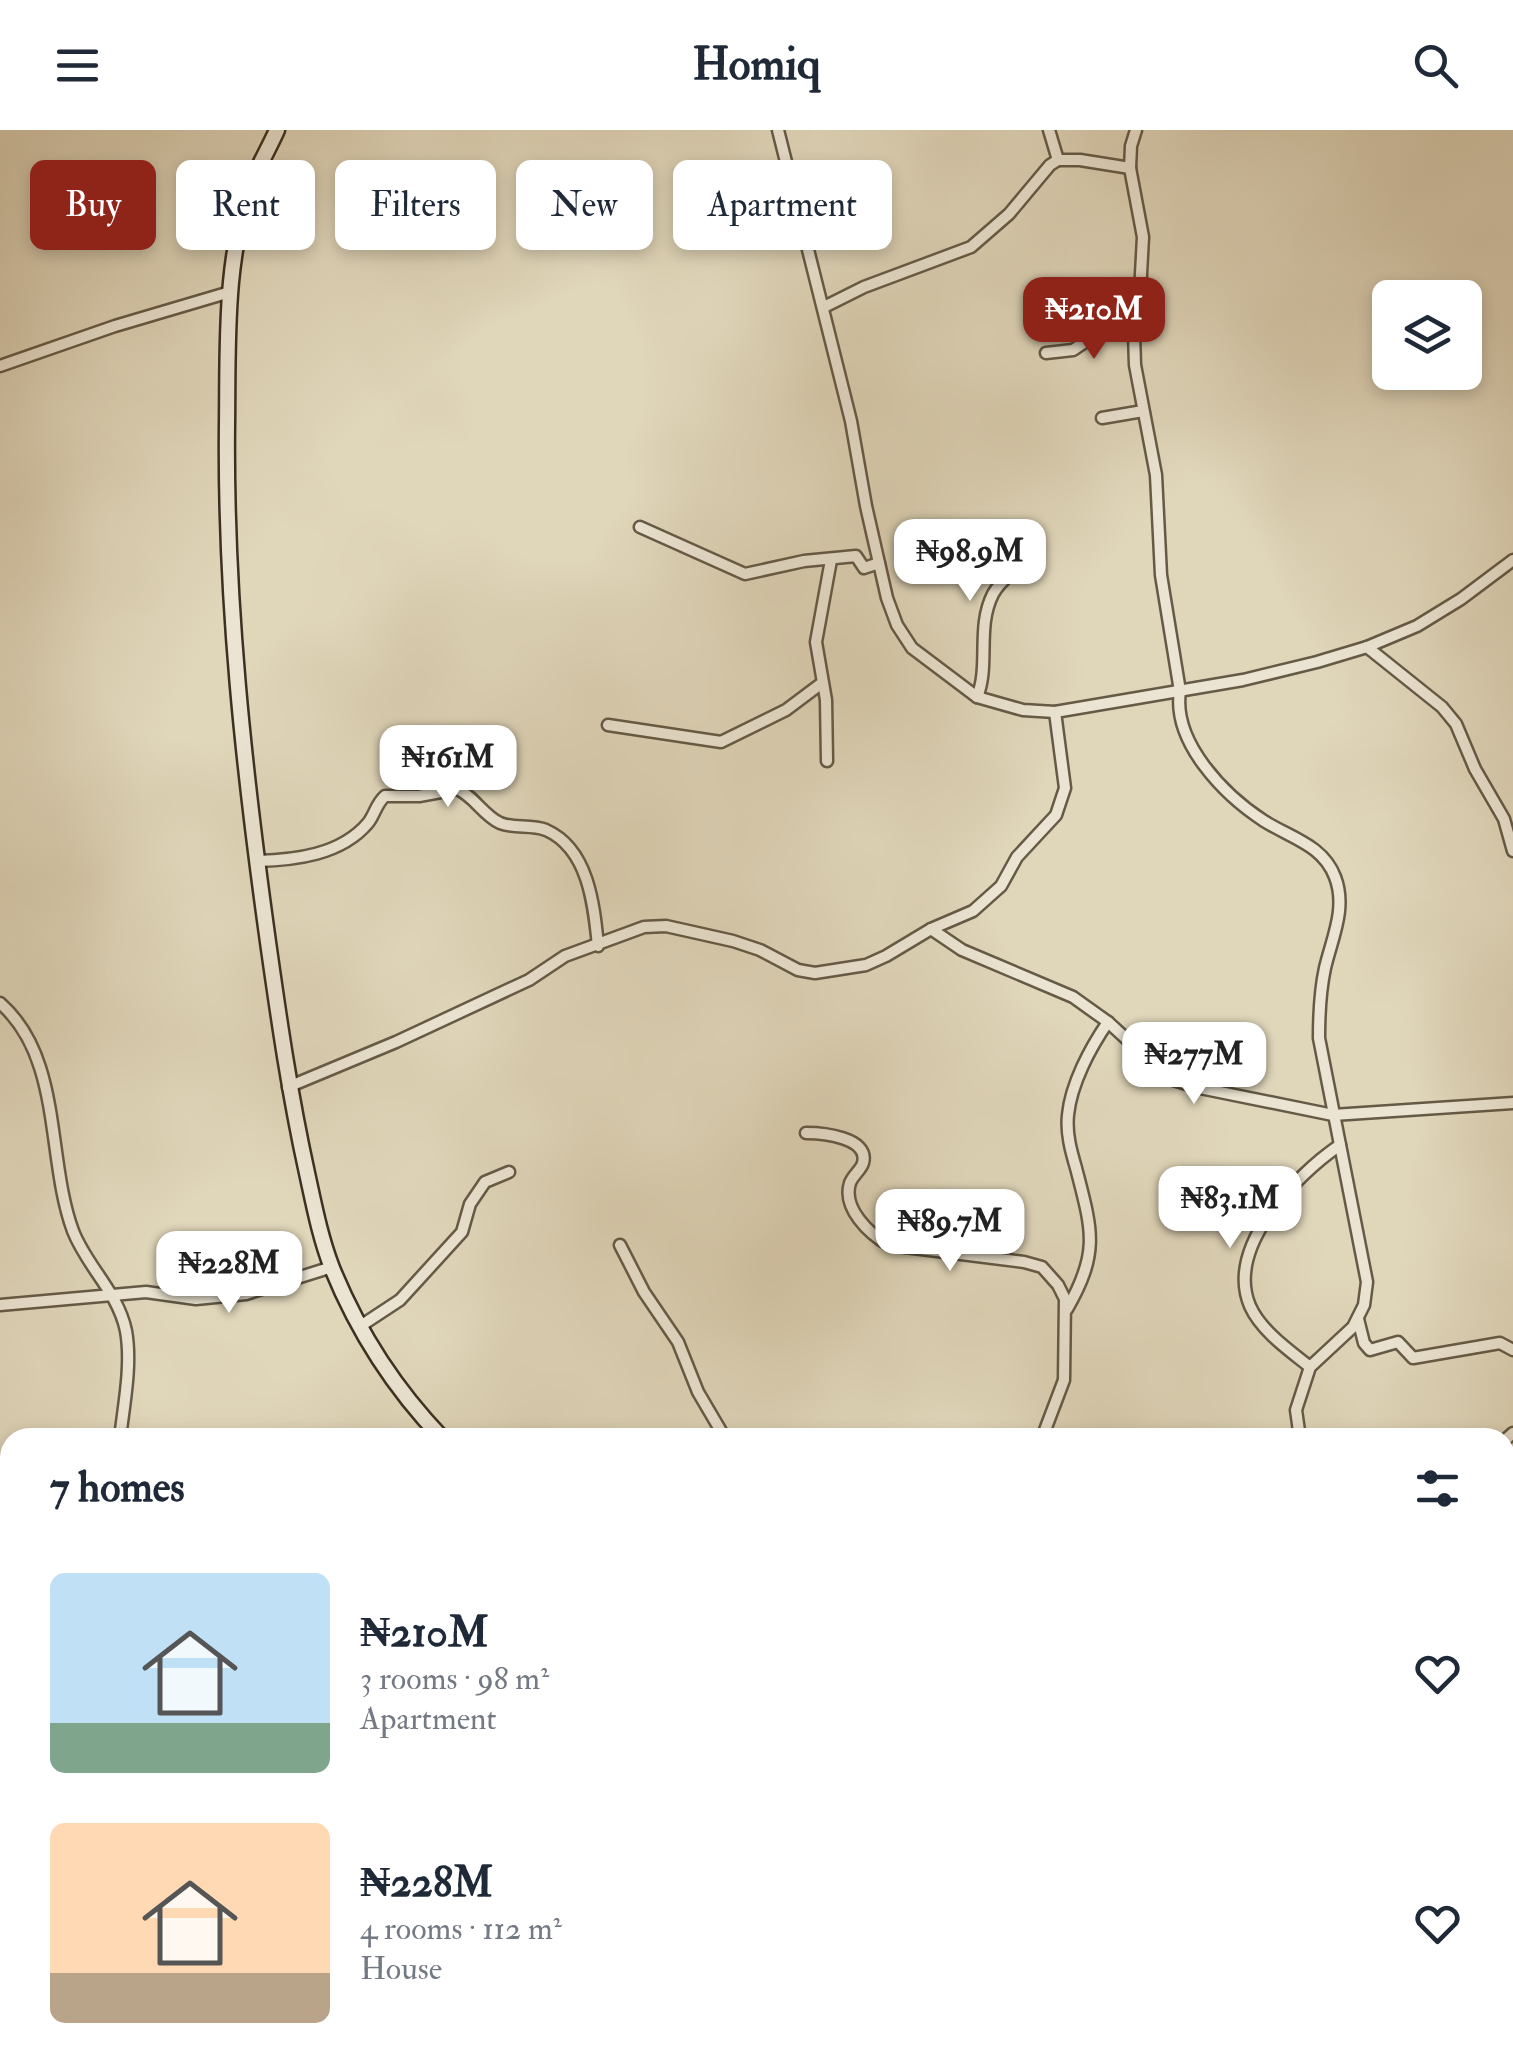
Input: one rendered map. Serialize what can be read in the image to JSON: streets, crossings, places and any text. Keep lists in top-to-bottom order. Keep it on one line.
{"page":{"header":"Homiq","chip":["Buy","Rent","Filters","New","Apartment"],"price":["₦210M","₦98.9M","₦161M","₦277M","₦83.1M","₦89.7M","₦228M"],"heading":"7 homes","list":[{"name":"₦210M","note":"3 rooms · 98 m² · Apartment"},{"name":"₦228M","note":"4 rooms · 112 m² · House"}]}}
